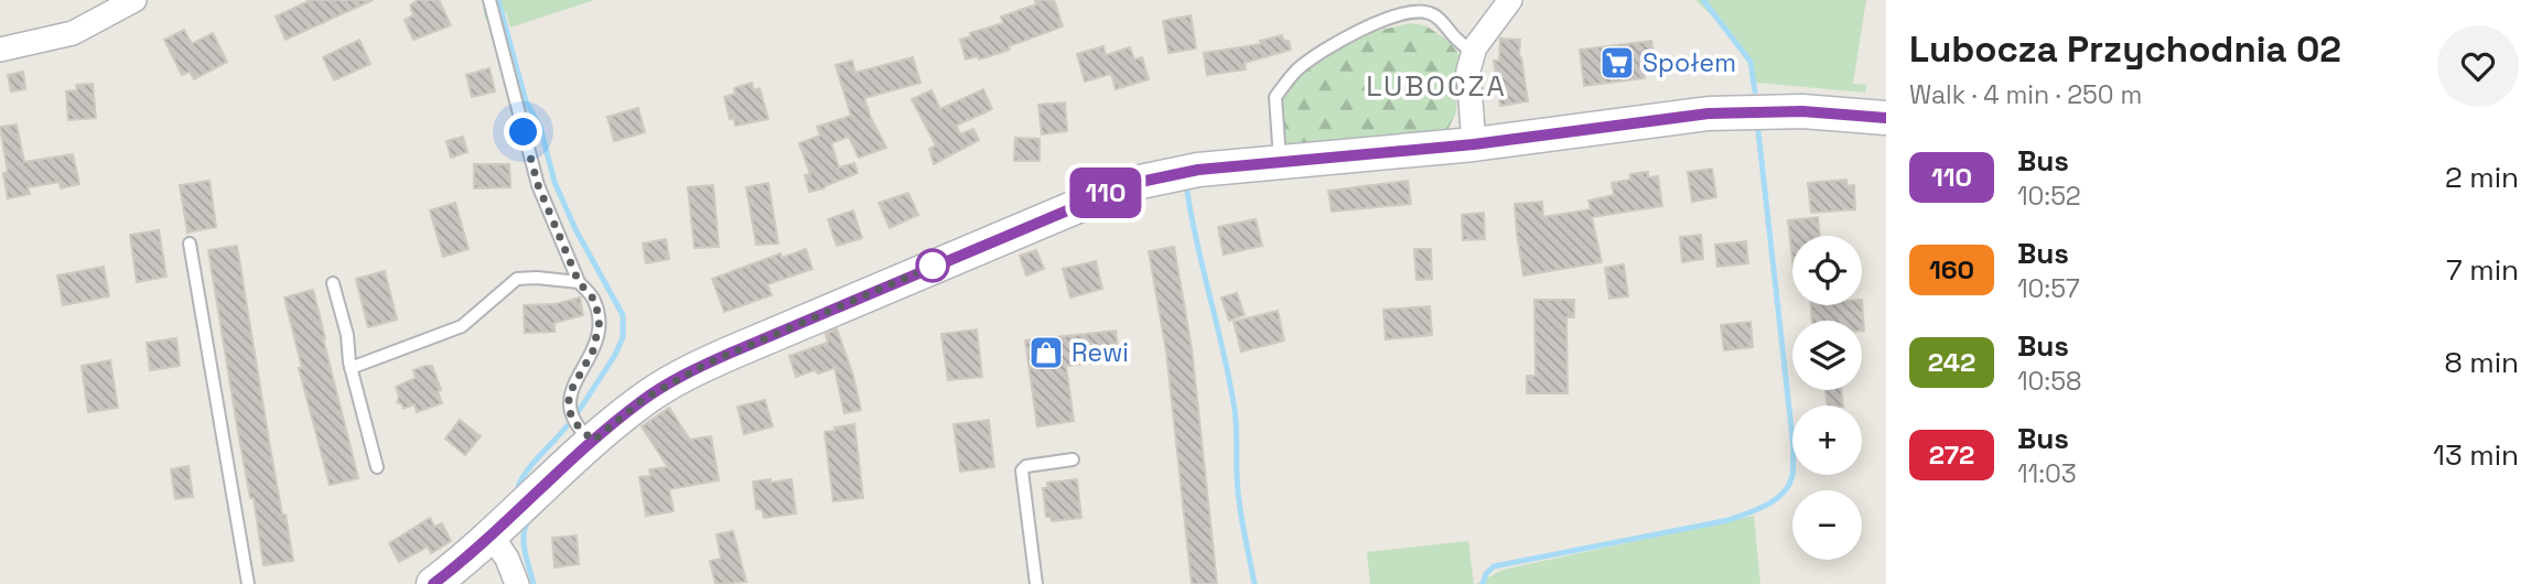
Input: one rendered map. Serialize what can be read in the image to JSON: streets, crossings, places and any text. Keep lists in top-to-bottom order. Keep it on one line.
{"districts":["LUBOCZA"],"places":{"supermarket":["Społem"],"shop":["Rewi"]},"lines":["bus line 110"],"page":{"on_map":"110","heading":["Lubocza Przychodnia 02","Walk · 4 min · 250 m"],"list":[{"mark":"110","name":"Bus","note":"10:52","value":"2 min"},{"mark":"160","name":"Bus","note":"10:57","value":"7 min"},{"mark":"242","name":"Bus","note":"10:58","value":"8 min"},{"mark":"272","name":"Bus","note":"11:03","value":"13 min"}],"map_buttons":["+","−"]}}
